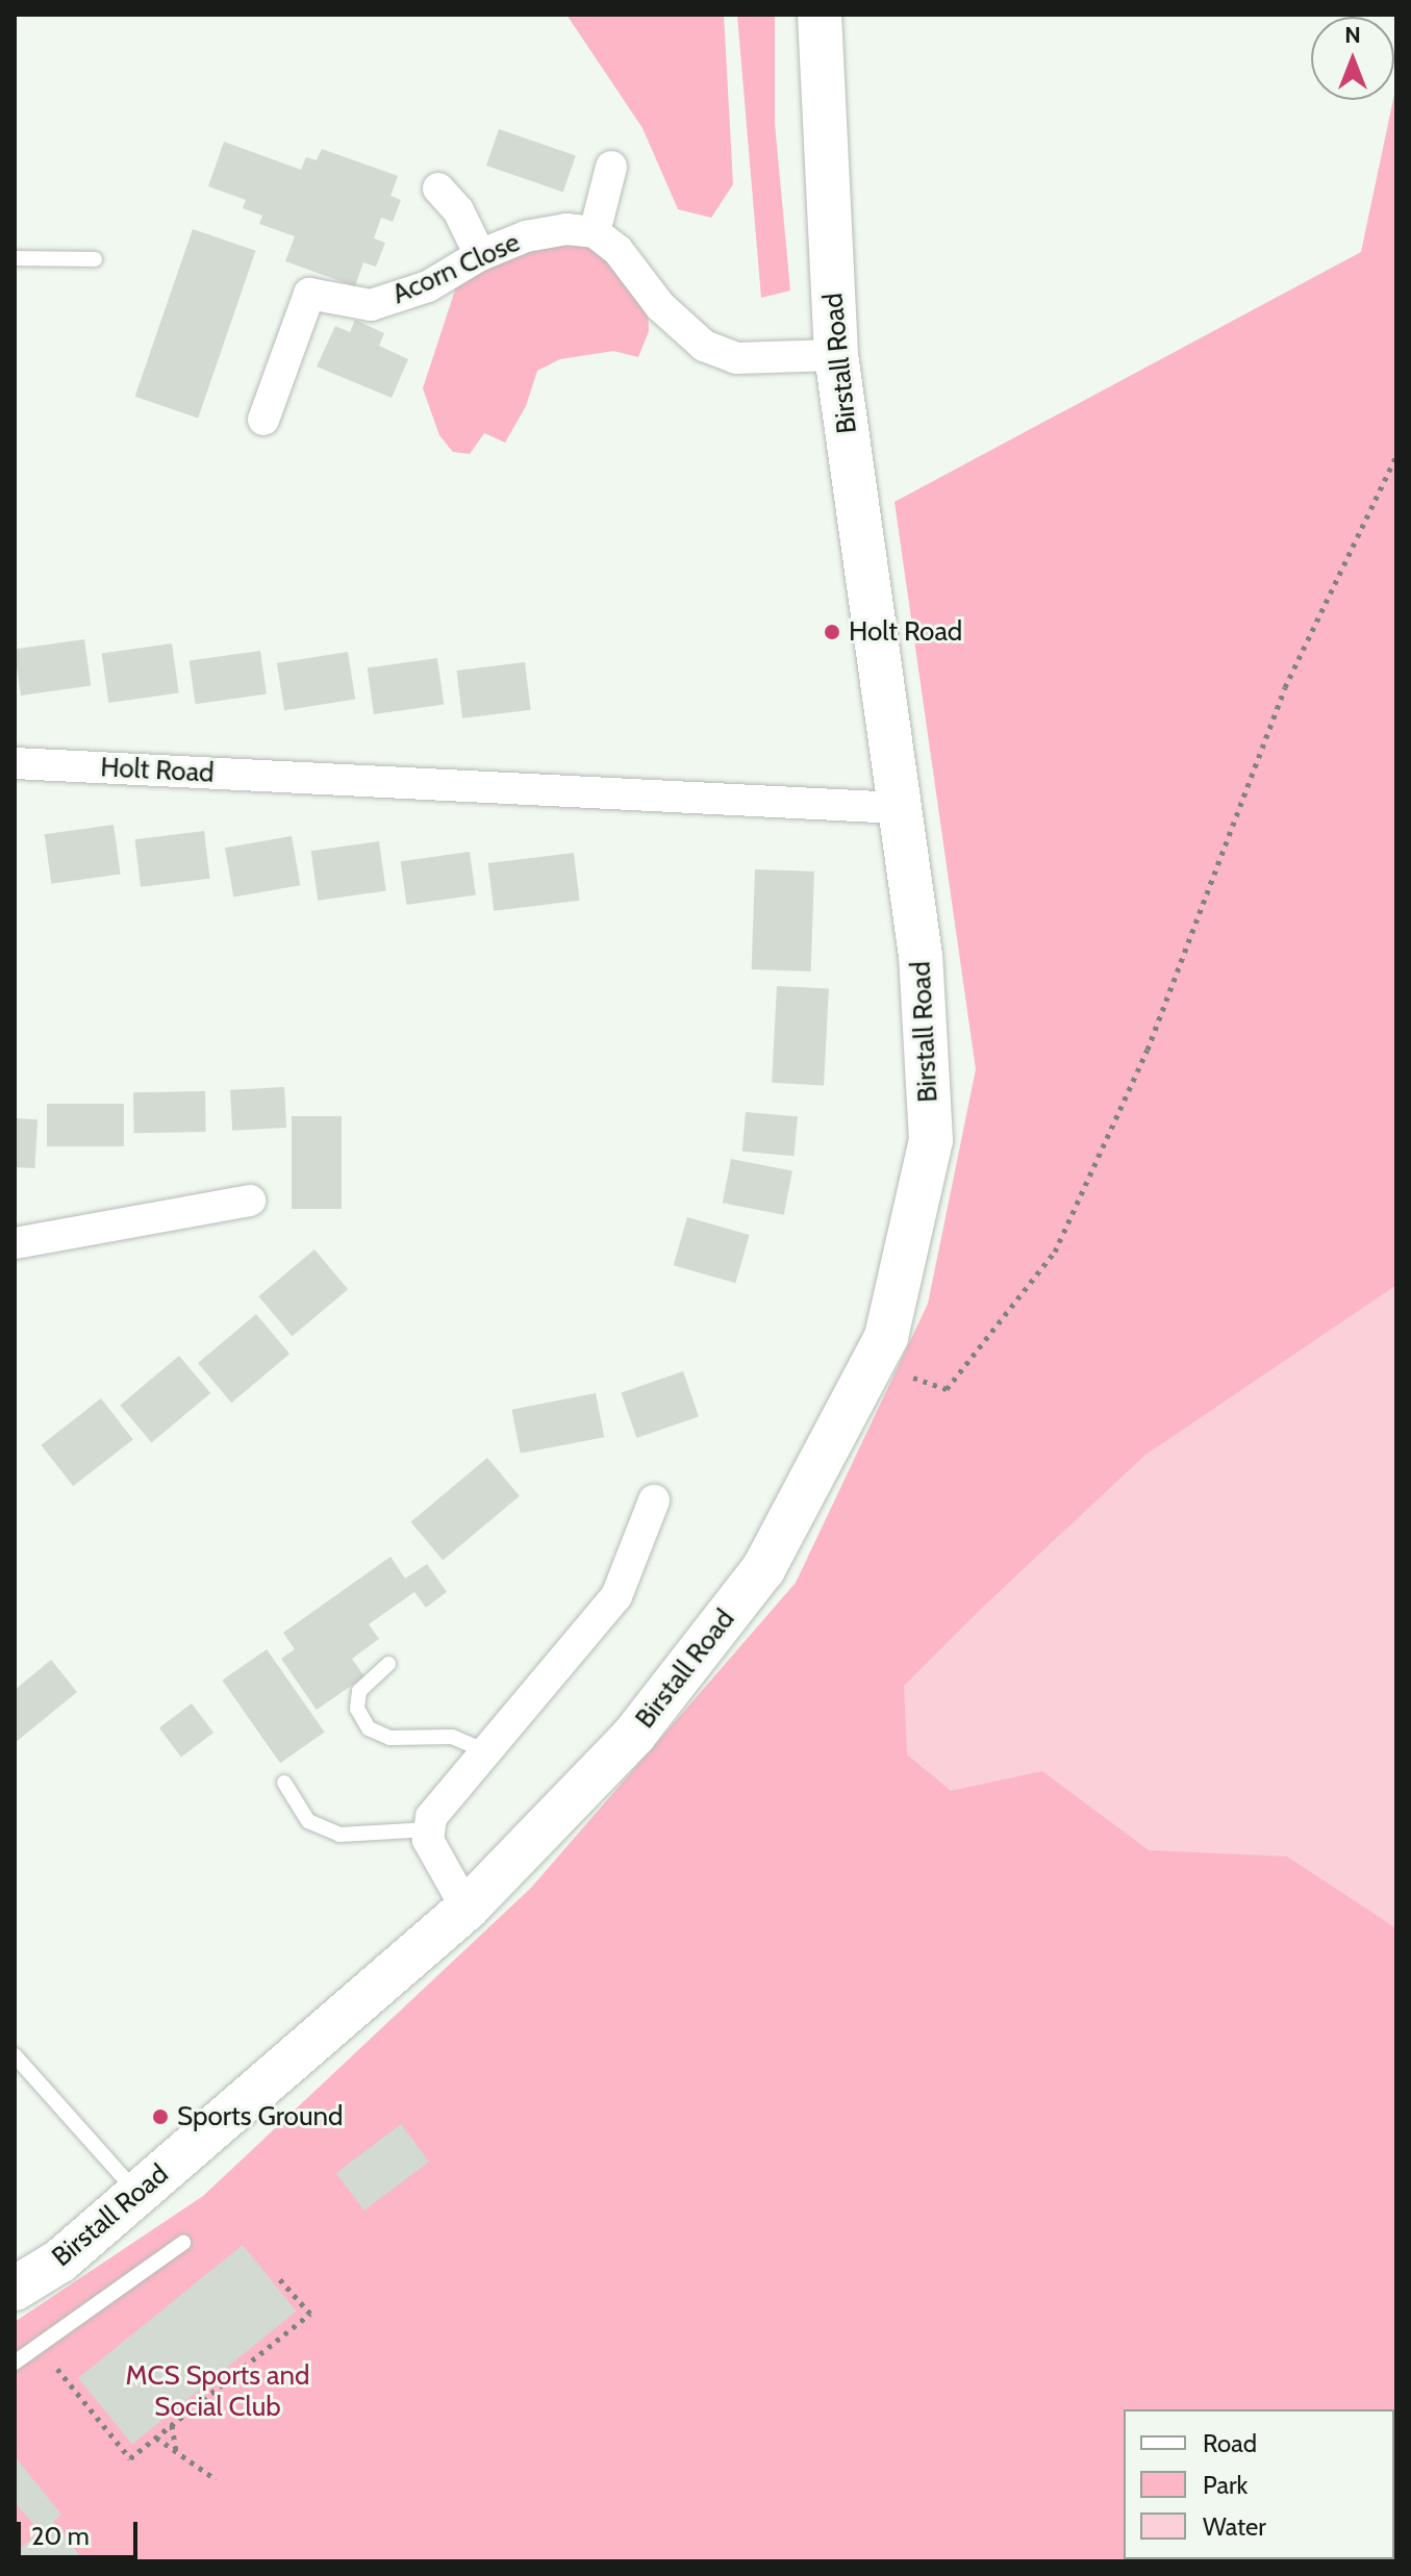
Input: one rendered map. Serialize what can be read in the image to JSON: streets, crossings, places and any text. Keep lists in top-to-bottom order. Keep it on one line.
{"streets":{"street":["Acorn Close","Birstall Road","Holt Road"]},"crossings":[["Birstall Road","Holt Road"]],"parks":["MCS Sports and Social Club"],"places":["Holt Road","Sports Ground"],"legend":["Road","Park","Water"],"scale_bar":"20 m","north":"top"}
